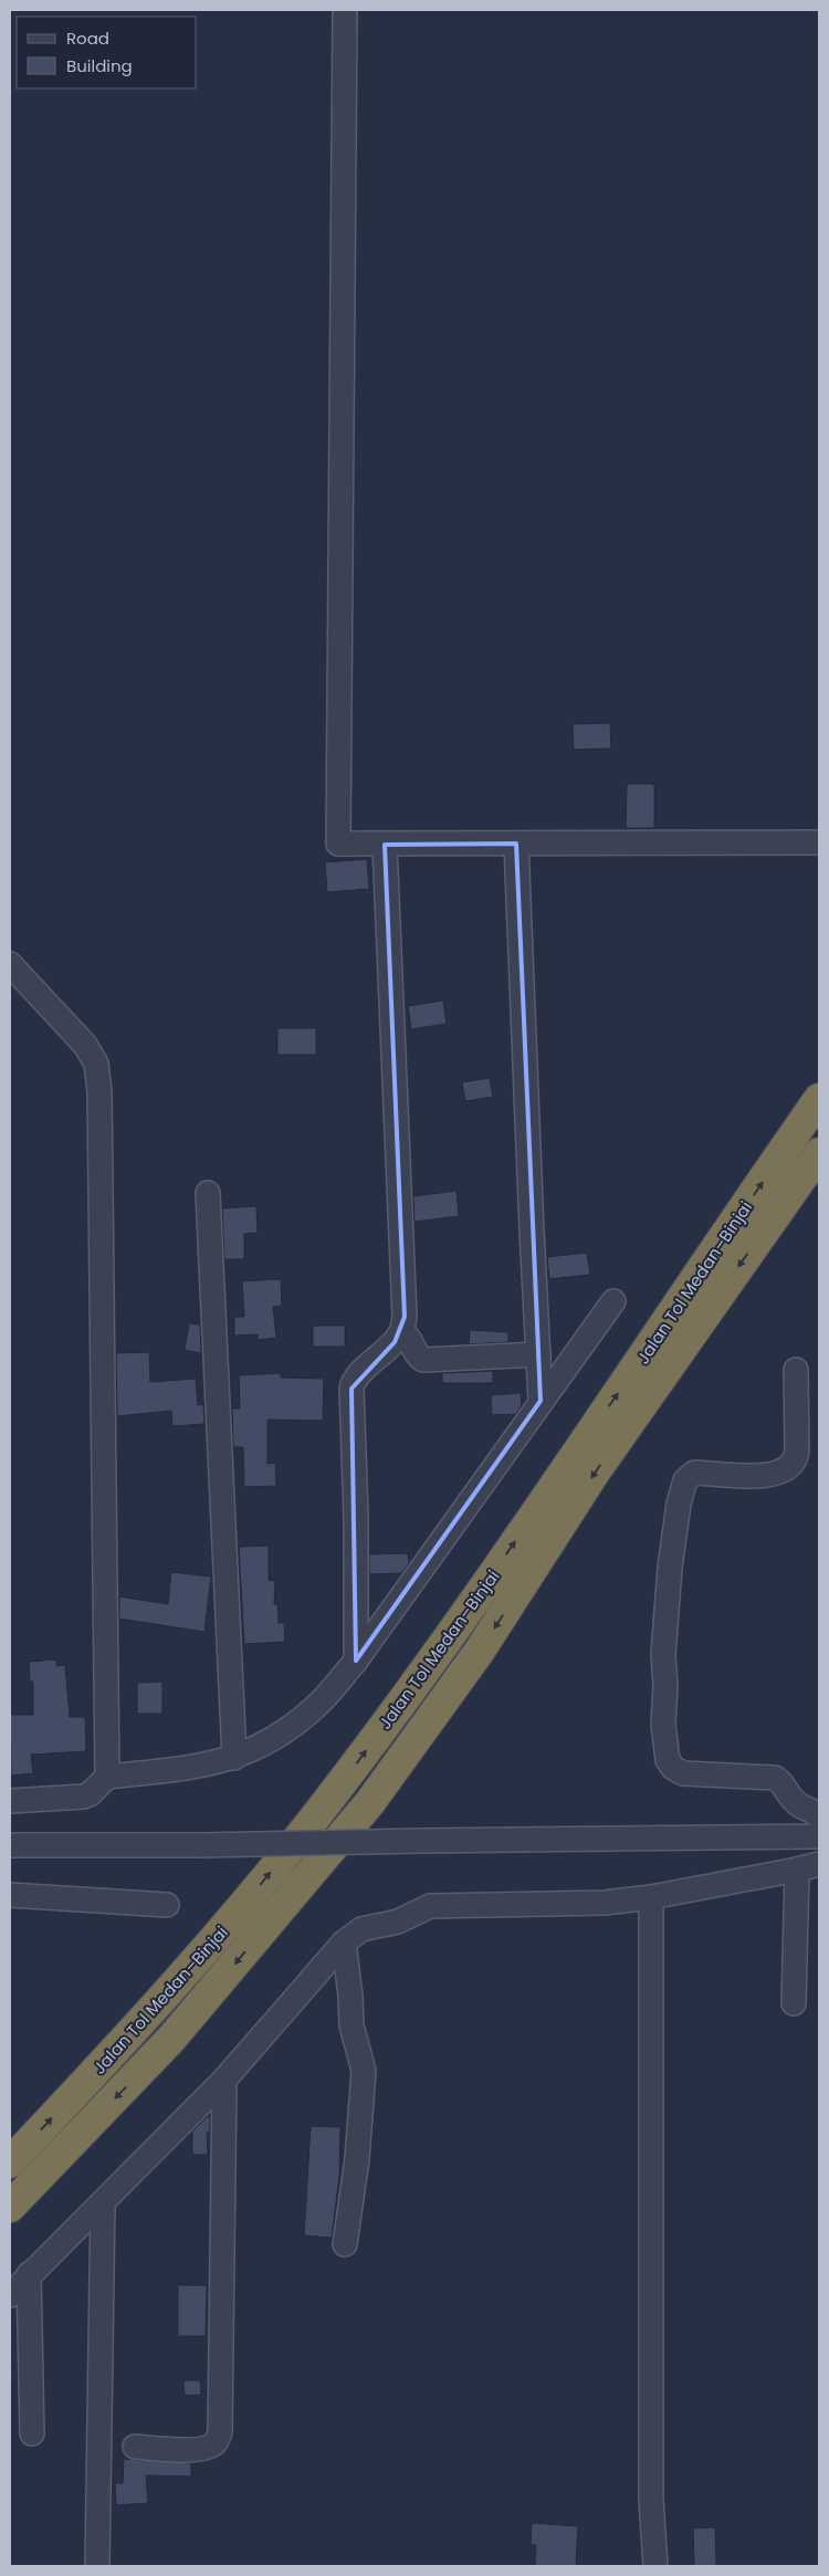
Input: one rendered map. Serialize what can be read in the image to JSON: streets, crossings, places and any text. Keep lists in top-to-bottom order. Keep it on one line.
{"streets":{"highway":["Jalan Tol Medan–Binjai"]},"legend":["Road","Building"]}
